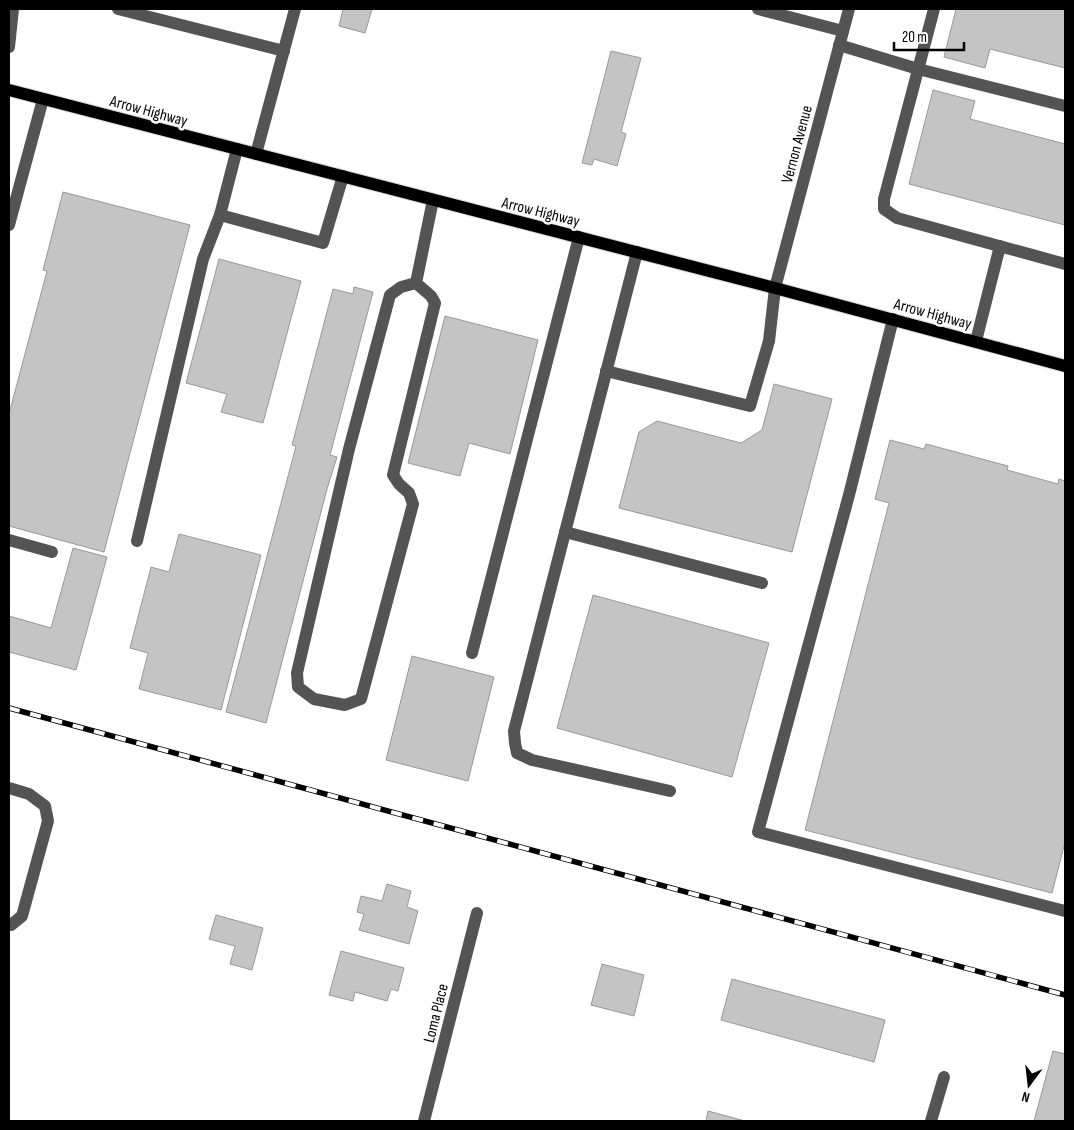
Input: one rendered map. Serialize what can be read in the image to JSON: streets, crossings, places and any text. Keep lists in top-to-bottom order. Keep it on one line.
{"streets":{"main road":["Arrow Highway"],"street":["Vernon Avenue","Loma Place"]},"crossings":[["Arrow Highway","Vernon Avenue"]],"scale_bar":"20 m","north":"bottom"}
